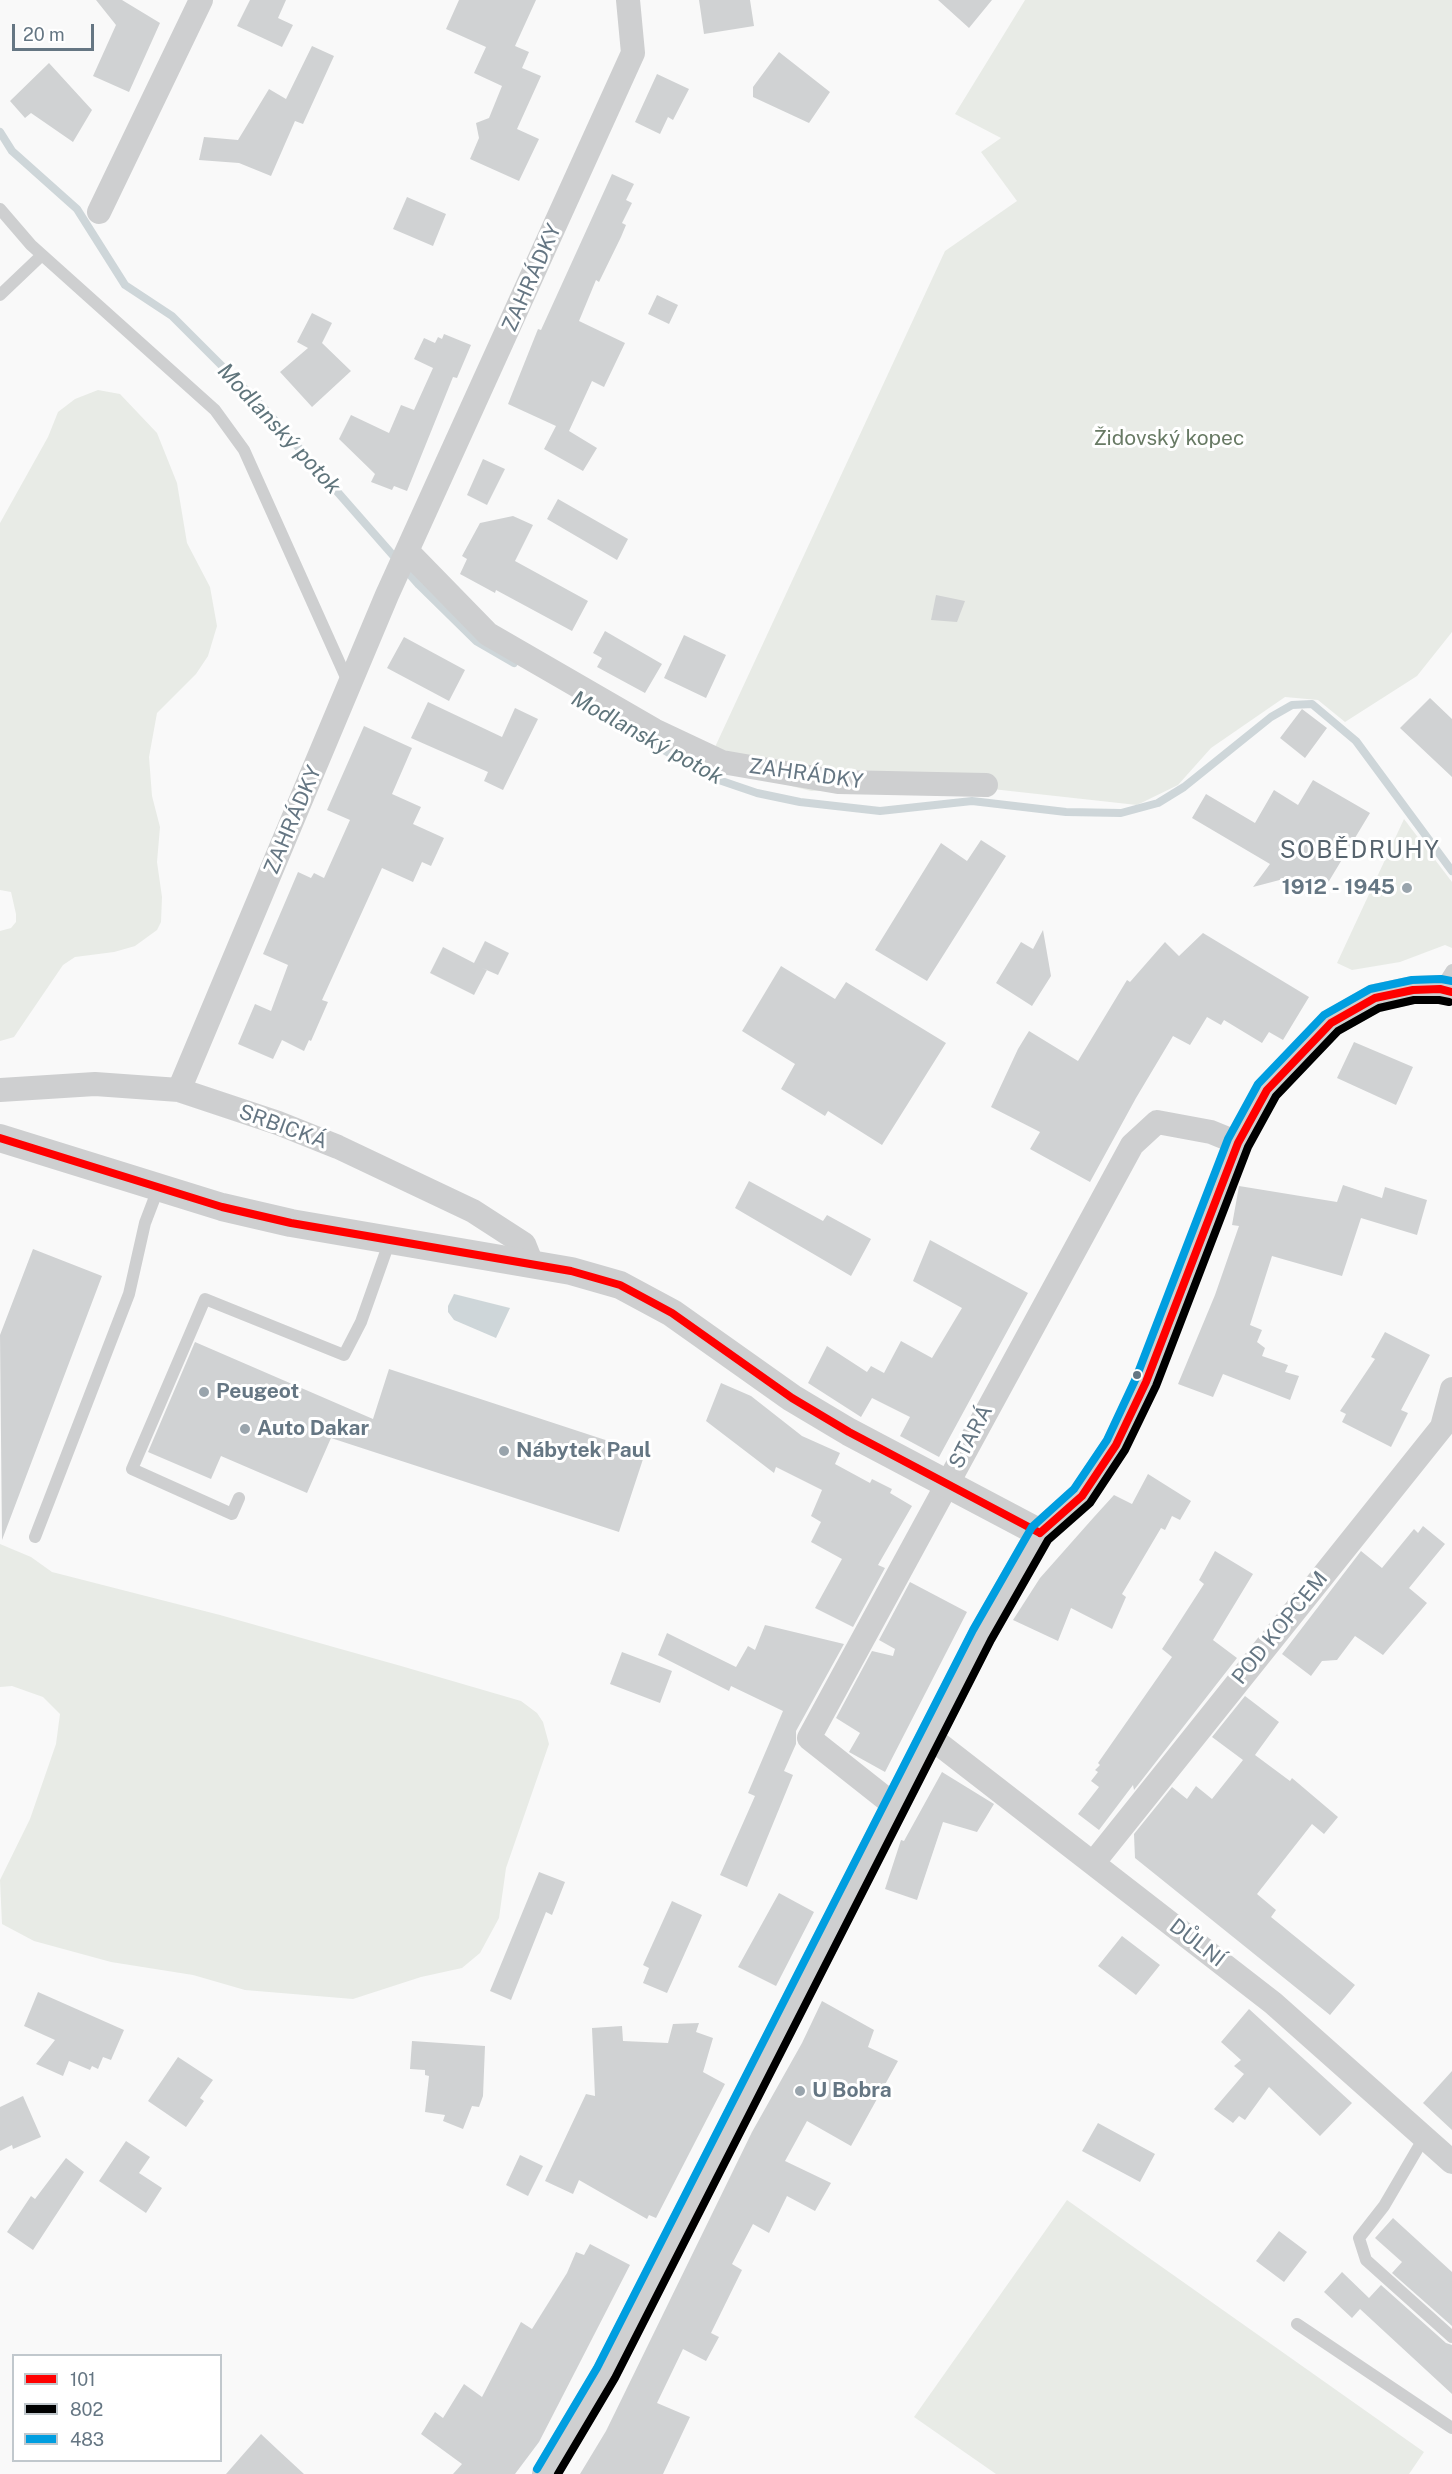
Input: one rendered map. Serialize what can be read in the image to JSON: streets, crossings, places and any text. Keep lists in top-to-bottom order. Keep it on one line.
{"streets":{"street":["ZAHRÁDKY","SRBICKÁ","STARÁ","POD KOPCEM","DŮLNÍ"]},"crossings":[["ZAHRÁDKY","SRBICKÁ"],["POD KOPCEM","DŮLNÍ"]],"districts":["SOBĚDRUHY"],"water":["Modlanský potok"],"parks":["Židovský kopec"],"places":["1912 - 1945","Peugeot","Auto Dakar","Nábytek Paul","U Bobra"],"lines":["transit line 483","transit line 101","transit line 802"],"legend":["101","802","483"],"scale_bar":"20 m"}
